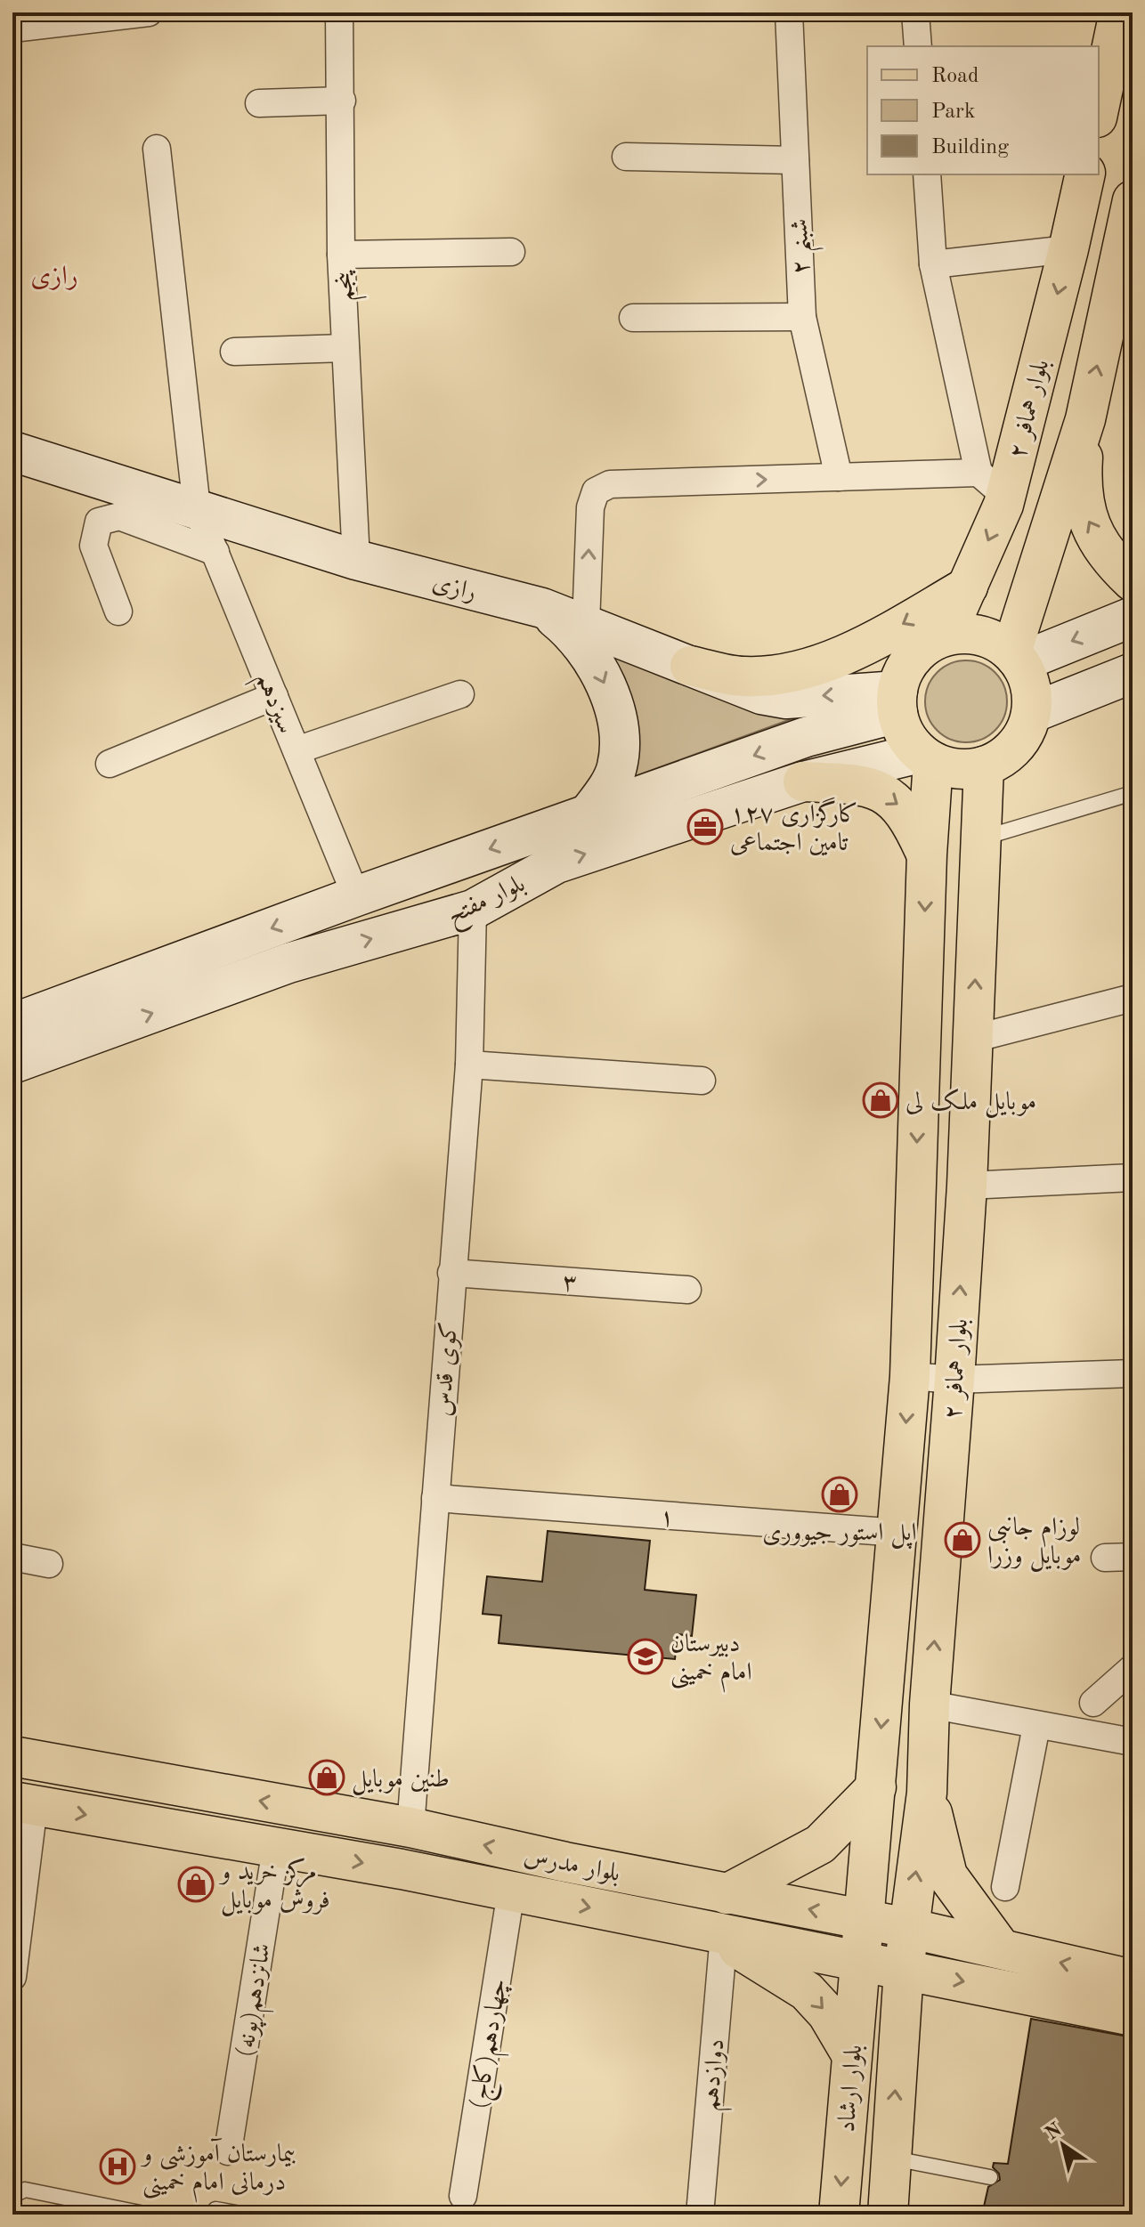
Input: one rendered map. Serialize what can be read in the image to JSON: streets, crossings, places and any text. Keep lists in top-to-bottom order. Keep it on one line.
{"streets":{"main road":["بلوار همافر ۲","بلوار مدرس","بلوار ارشاد"],"street":["شبنم ۲","پنجم","رازی","سیزدهم","بلوار مفتح","۳","کوی قدس","۱","شانزدهم(پونه)","چهاردهم(کاج)","دوازدهم"]},"crossings":[["پنجم","رازی"],["بلوار همافر ۲","رازی"],["بلوار همافر ۲","بلوار مفتح"],["بلوار همافر ۲","۱"],["بلوار همافر ۲","بلوار مدرس"],["بلوار همافر ۲","بلوار ارشاد"],["رازی","سیزدهم"],["رازی","بلوار مفتح"],["سیزدهم","بلوار مفتح"],["بلوار مفتح","کوی قدس"],["۳","کوی قدس"],["کوی قدس","۱"],["کوی قدس","بلوار مدرس"],["بلوار مدرس","شانزدهم(پونه)"],["بلوار مدرس","چهاردهم(کاج)"],["بلوار مدرس","دوازدهم"],["بلوار مدرس","بلوار ارشاد"]],"districts":["رازی"],"places":{"office":["کارگزاری ۱۲۷ تامین اجتماعی"],"shop":["موبایل ملک لی","اپل استور جيووری","لوزام جانبی موبایل وزرا","طنین موبایل","مرکز خرید و فروش موبایل"],"school or university":["دبیرستان امام خمینی"],"hospital":["بیمارستان آموزشی و درمانی امام خمینی"]},"legend":["Road","Park","Building"],"north":"top left"}
